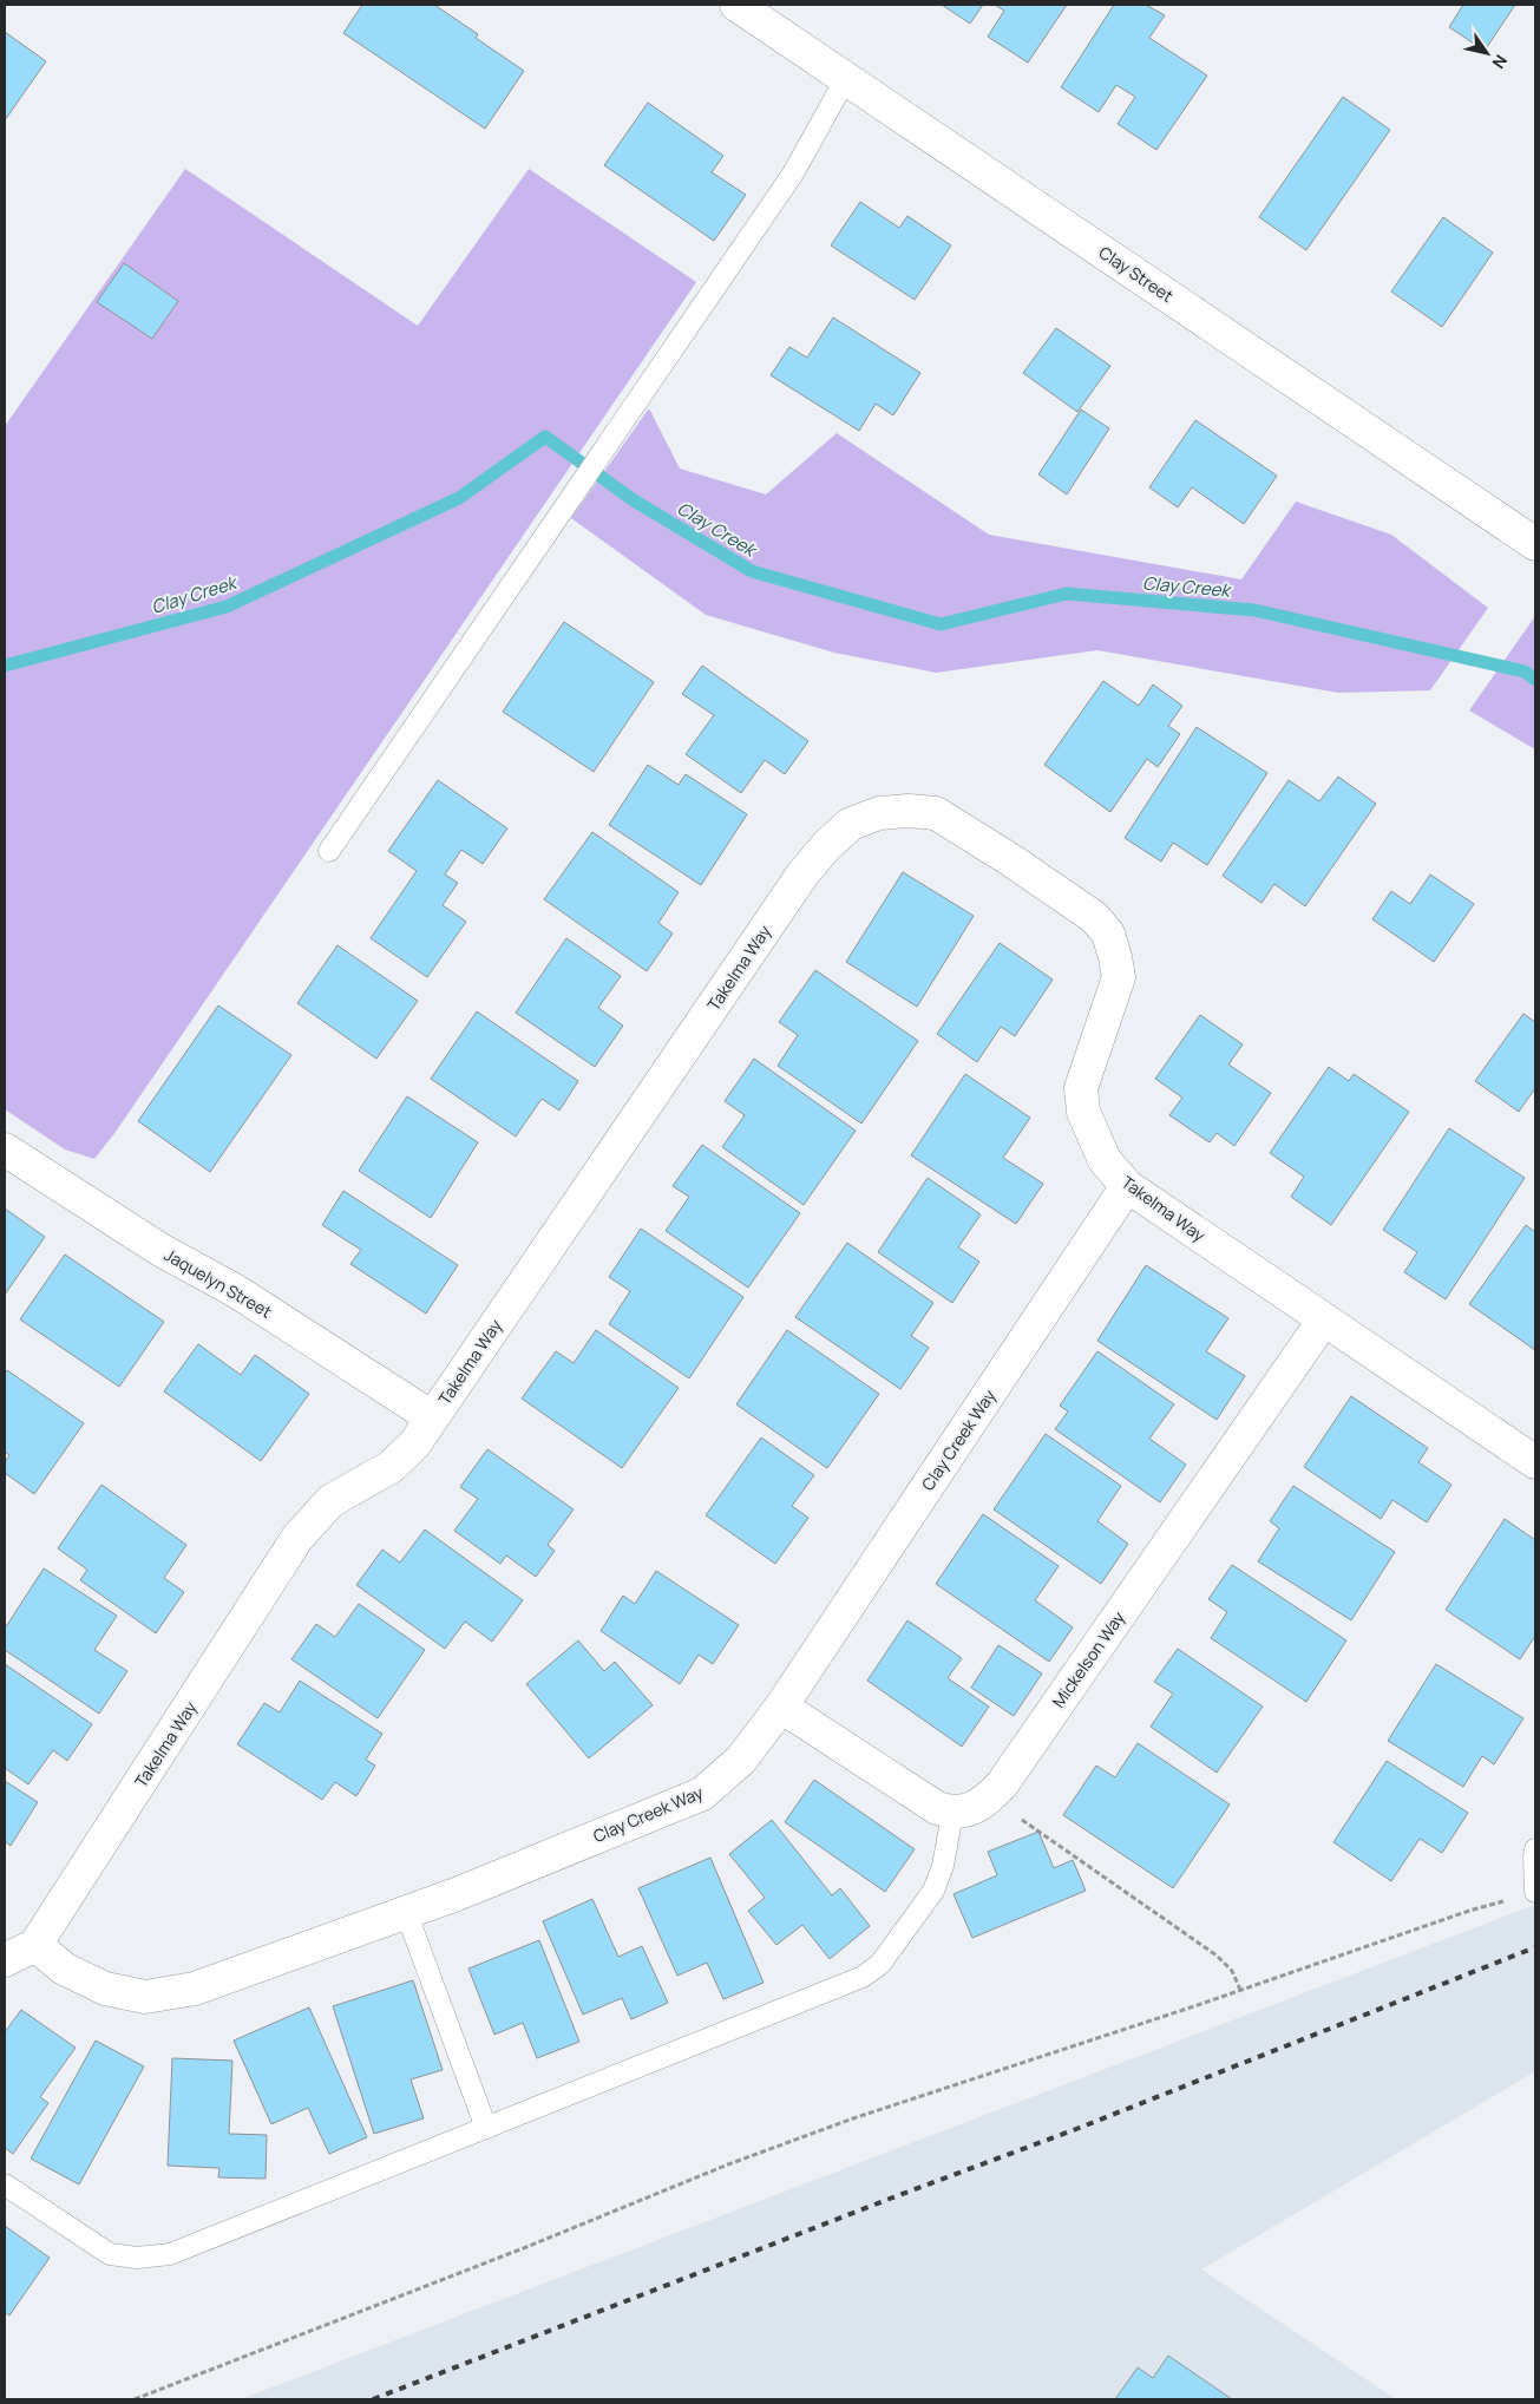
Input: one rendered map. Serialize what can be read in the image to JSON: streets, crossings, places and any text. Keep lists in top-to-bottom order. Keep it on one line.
{"streets":{"street":["Clay Street","Takelma Way","Jaquelyn Street","Clay Creek Way","Mickelson Way"]},"crossings":[["Takelma Way","Jaquelyn Street"],["Takelma Way","Clay Creek Way"],["Takelma Way","Mickelson Way"]],"water":["Clay Creek"],"north":"bottom right"}
